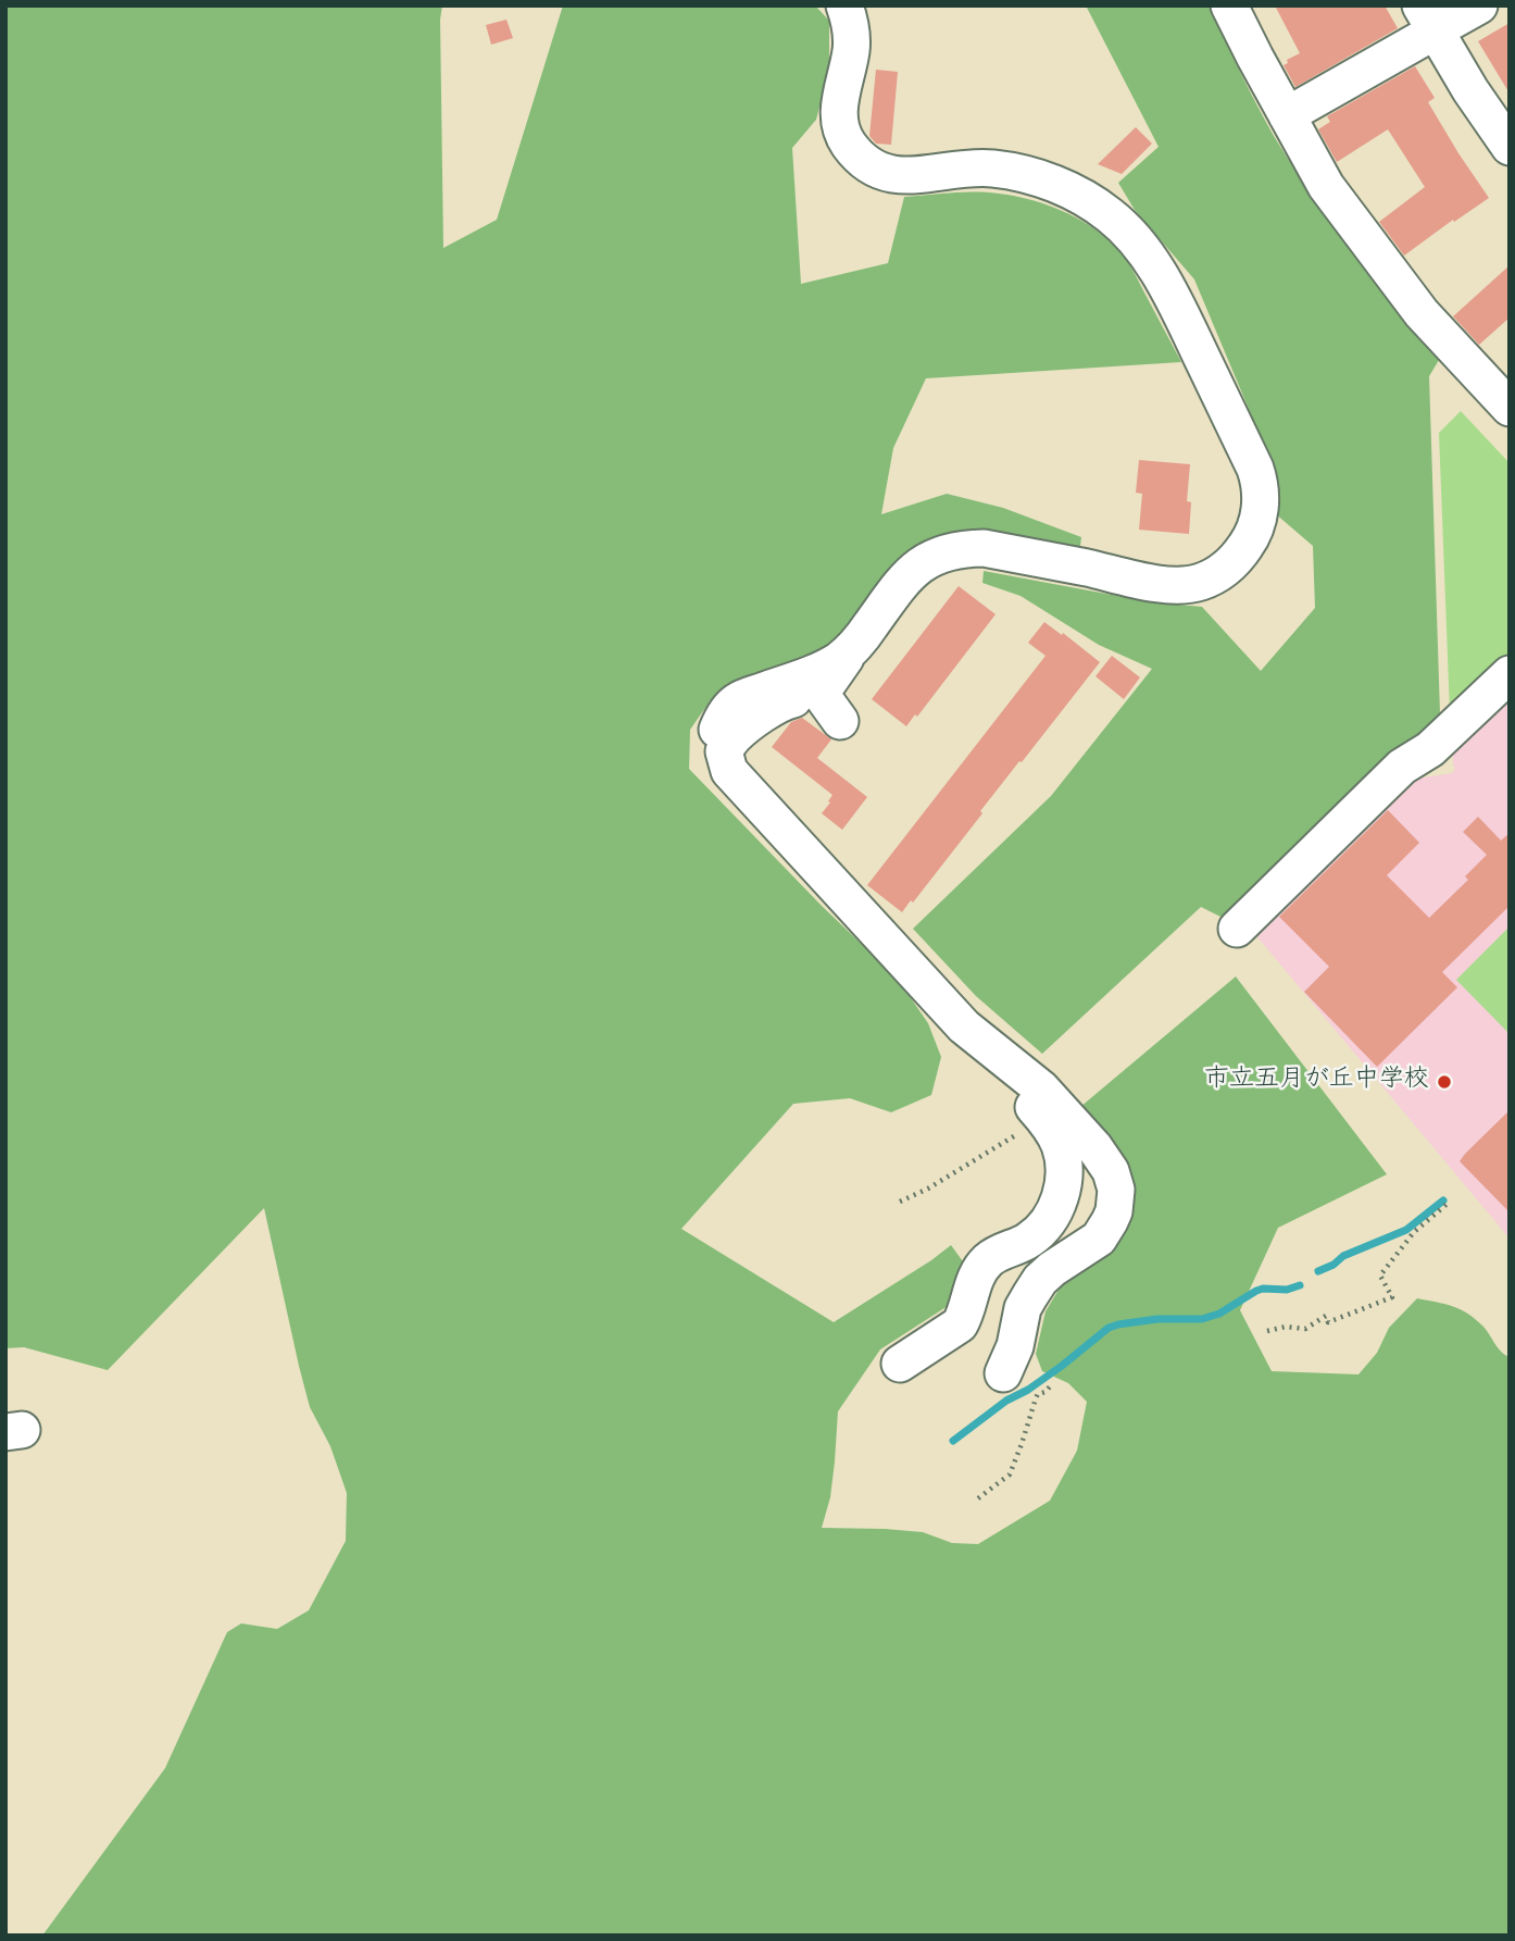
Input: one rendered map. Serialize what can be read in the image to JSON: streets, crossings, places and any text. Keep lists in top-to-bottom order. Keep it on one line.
{"places":["市立五月が丘中学校"]}
